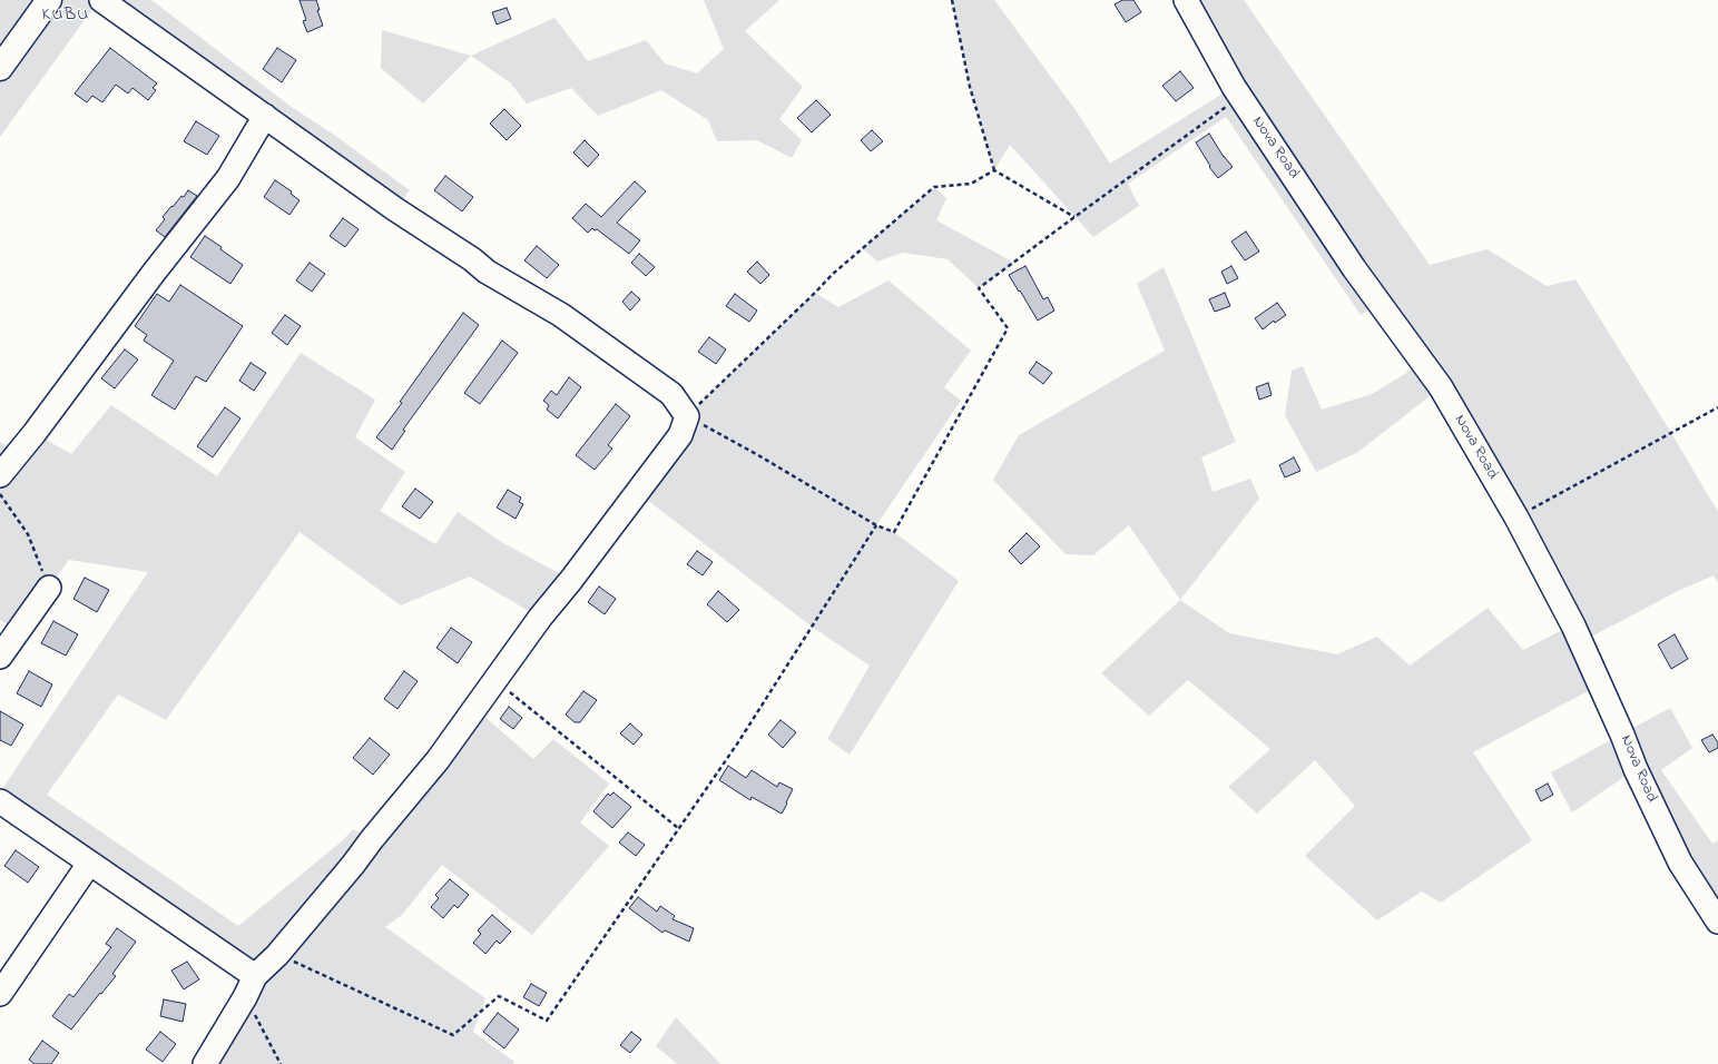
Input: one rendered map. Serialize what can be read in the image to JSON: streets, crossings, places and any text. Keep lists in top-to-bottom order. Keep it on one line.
{"streets":{"street":["Nova Road"]},"districts":["KUBU"]}
